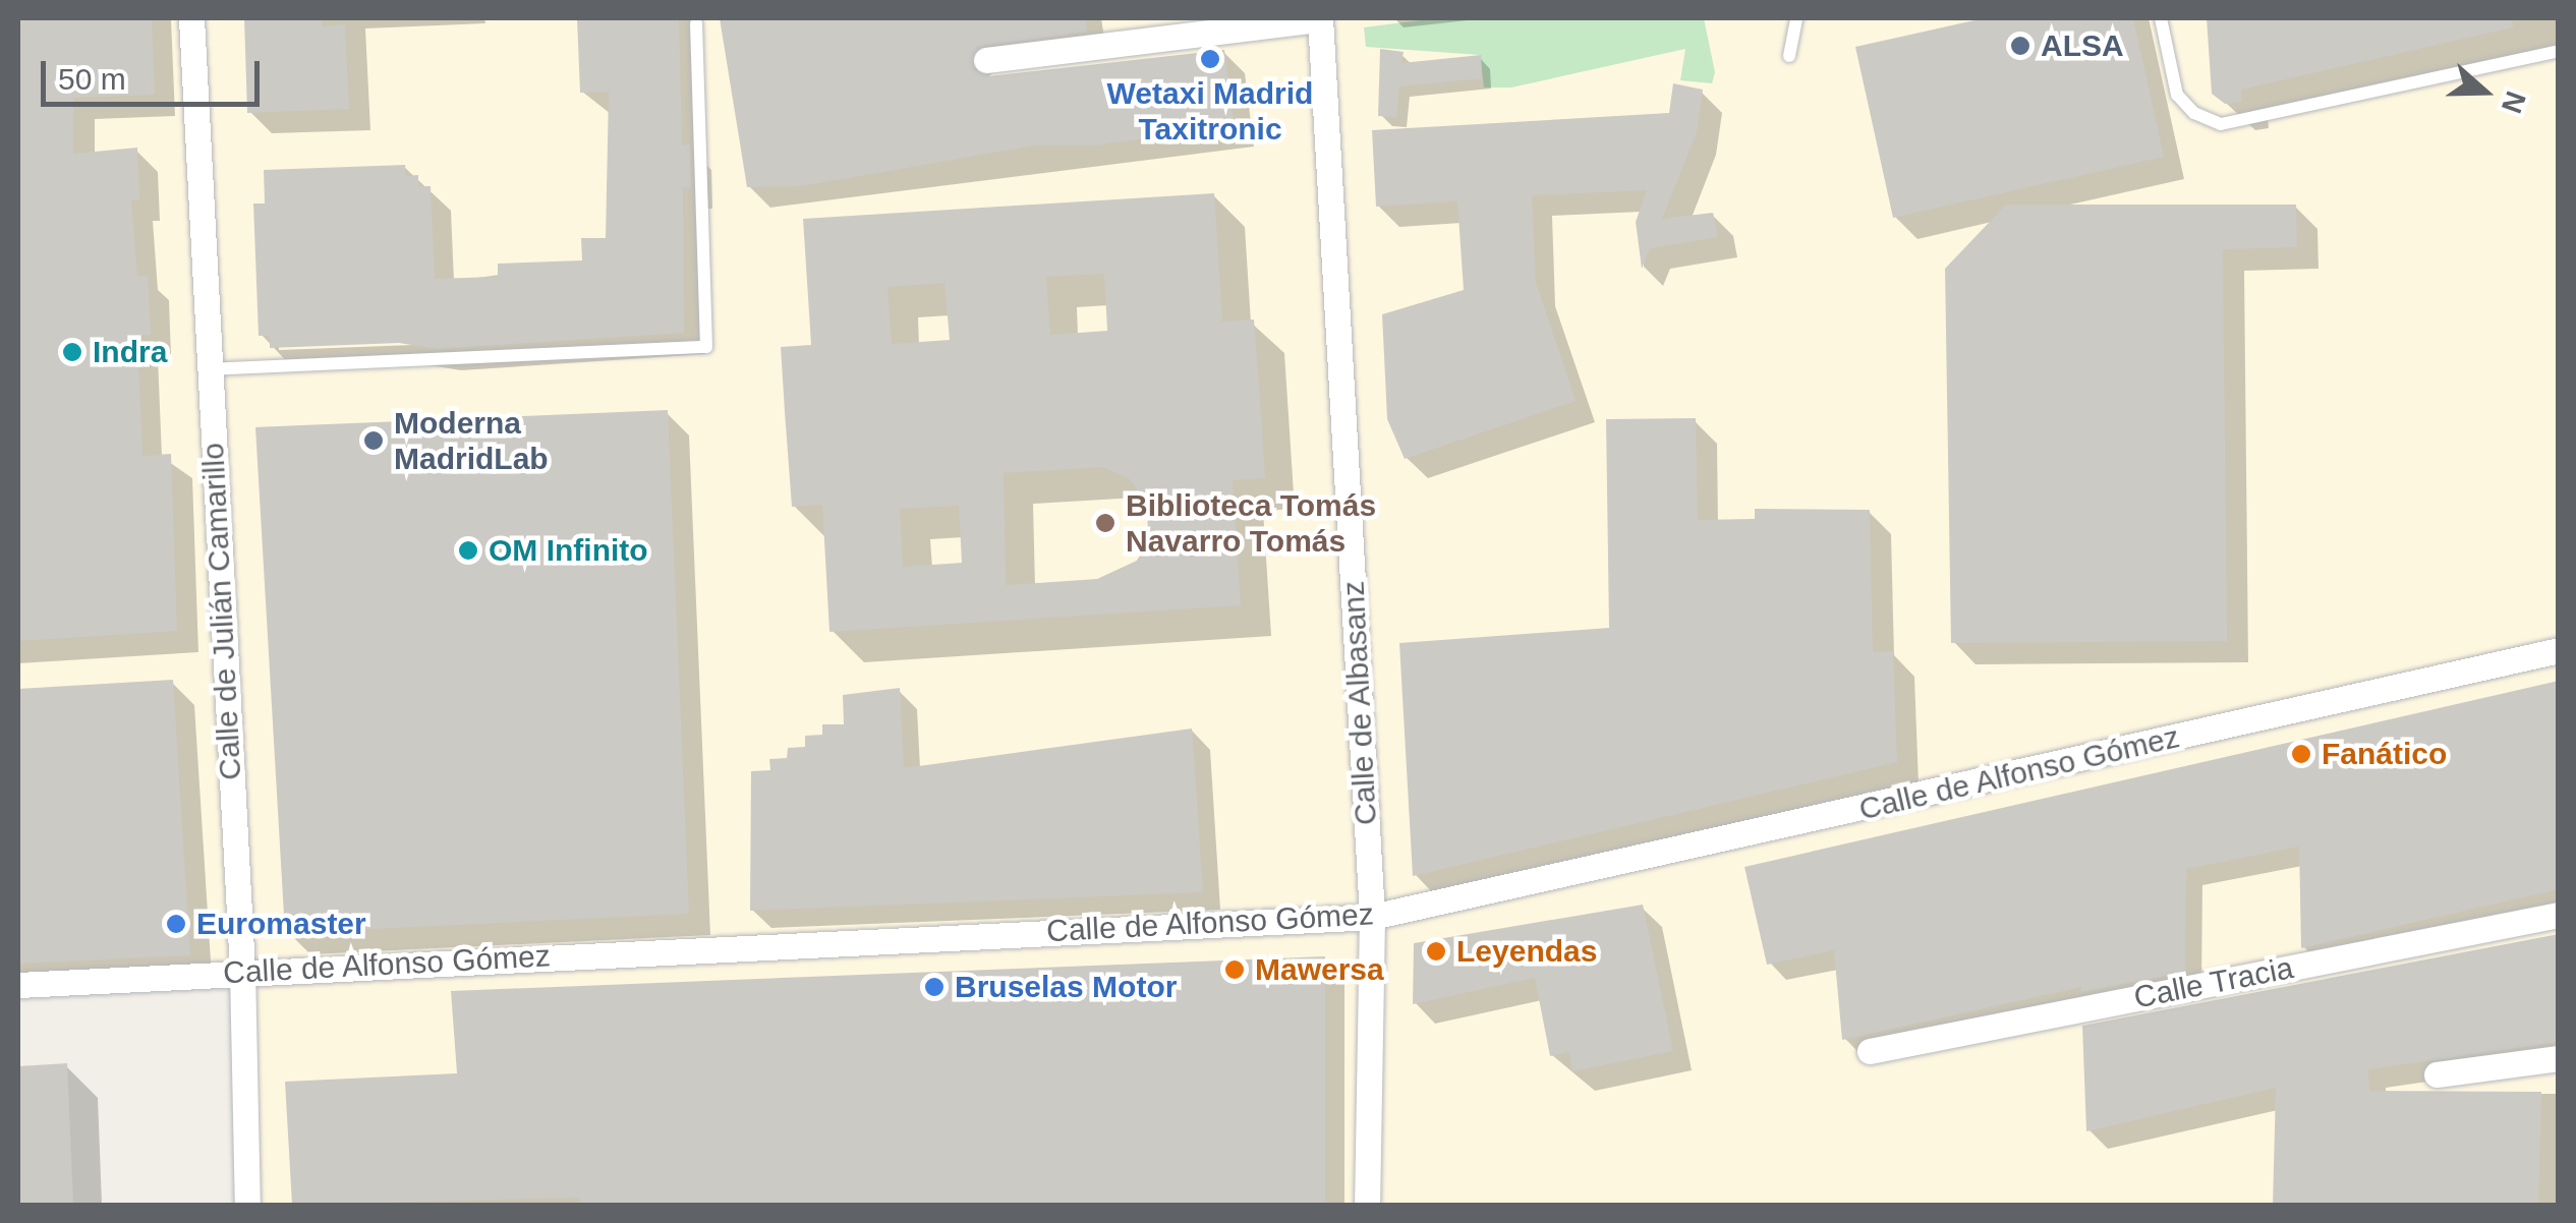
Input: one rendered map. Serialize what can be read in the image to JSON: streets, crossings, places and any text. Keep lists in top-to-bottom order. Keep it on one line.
{"streets":{"street":["Calle de Julián Camarillo","Calle de Albasanz","Calle de Alfonso Gómez","Calle Tracia"]},"crossings":[["Calle de Julián Camarillo","Calle de Alfonso Gómez"],["Calle de Albasanz","Calle de Alfonso Gómez"]],"places":["ALSA","Wetaxi Madrid Taxitronic","Indra","Moderna MadridLab","Biblioteca Tomás Navarro Tomás","OM Infinito","Fanático","Euromaster","Leyendas","Mawersa","Bruselas Motor"],"scale_bar":"50 m","north":"right"}
